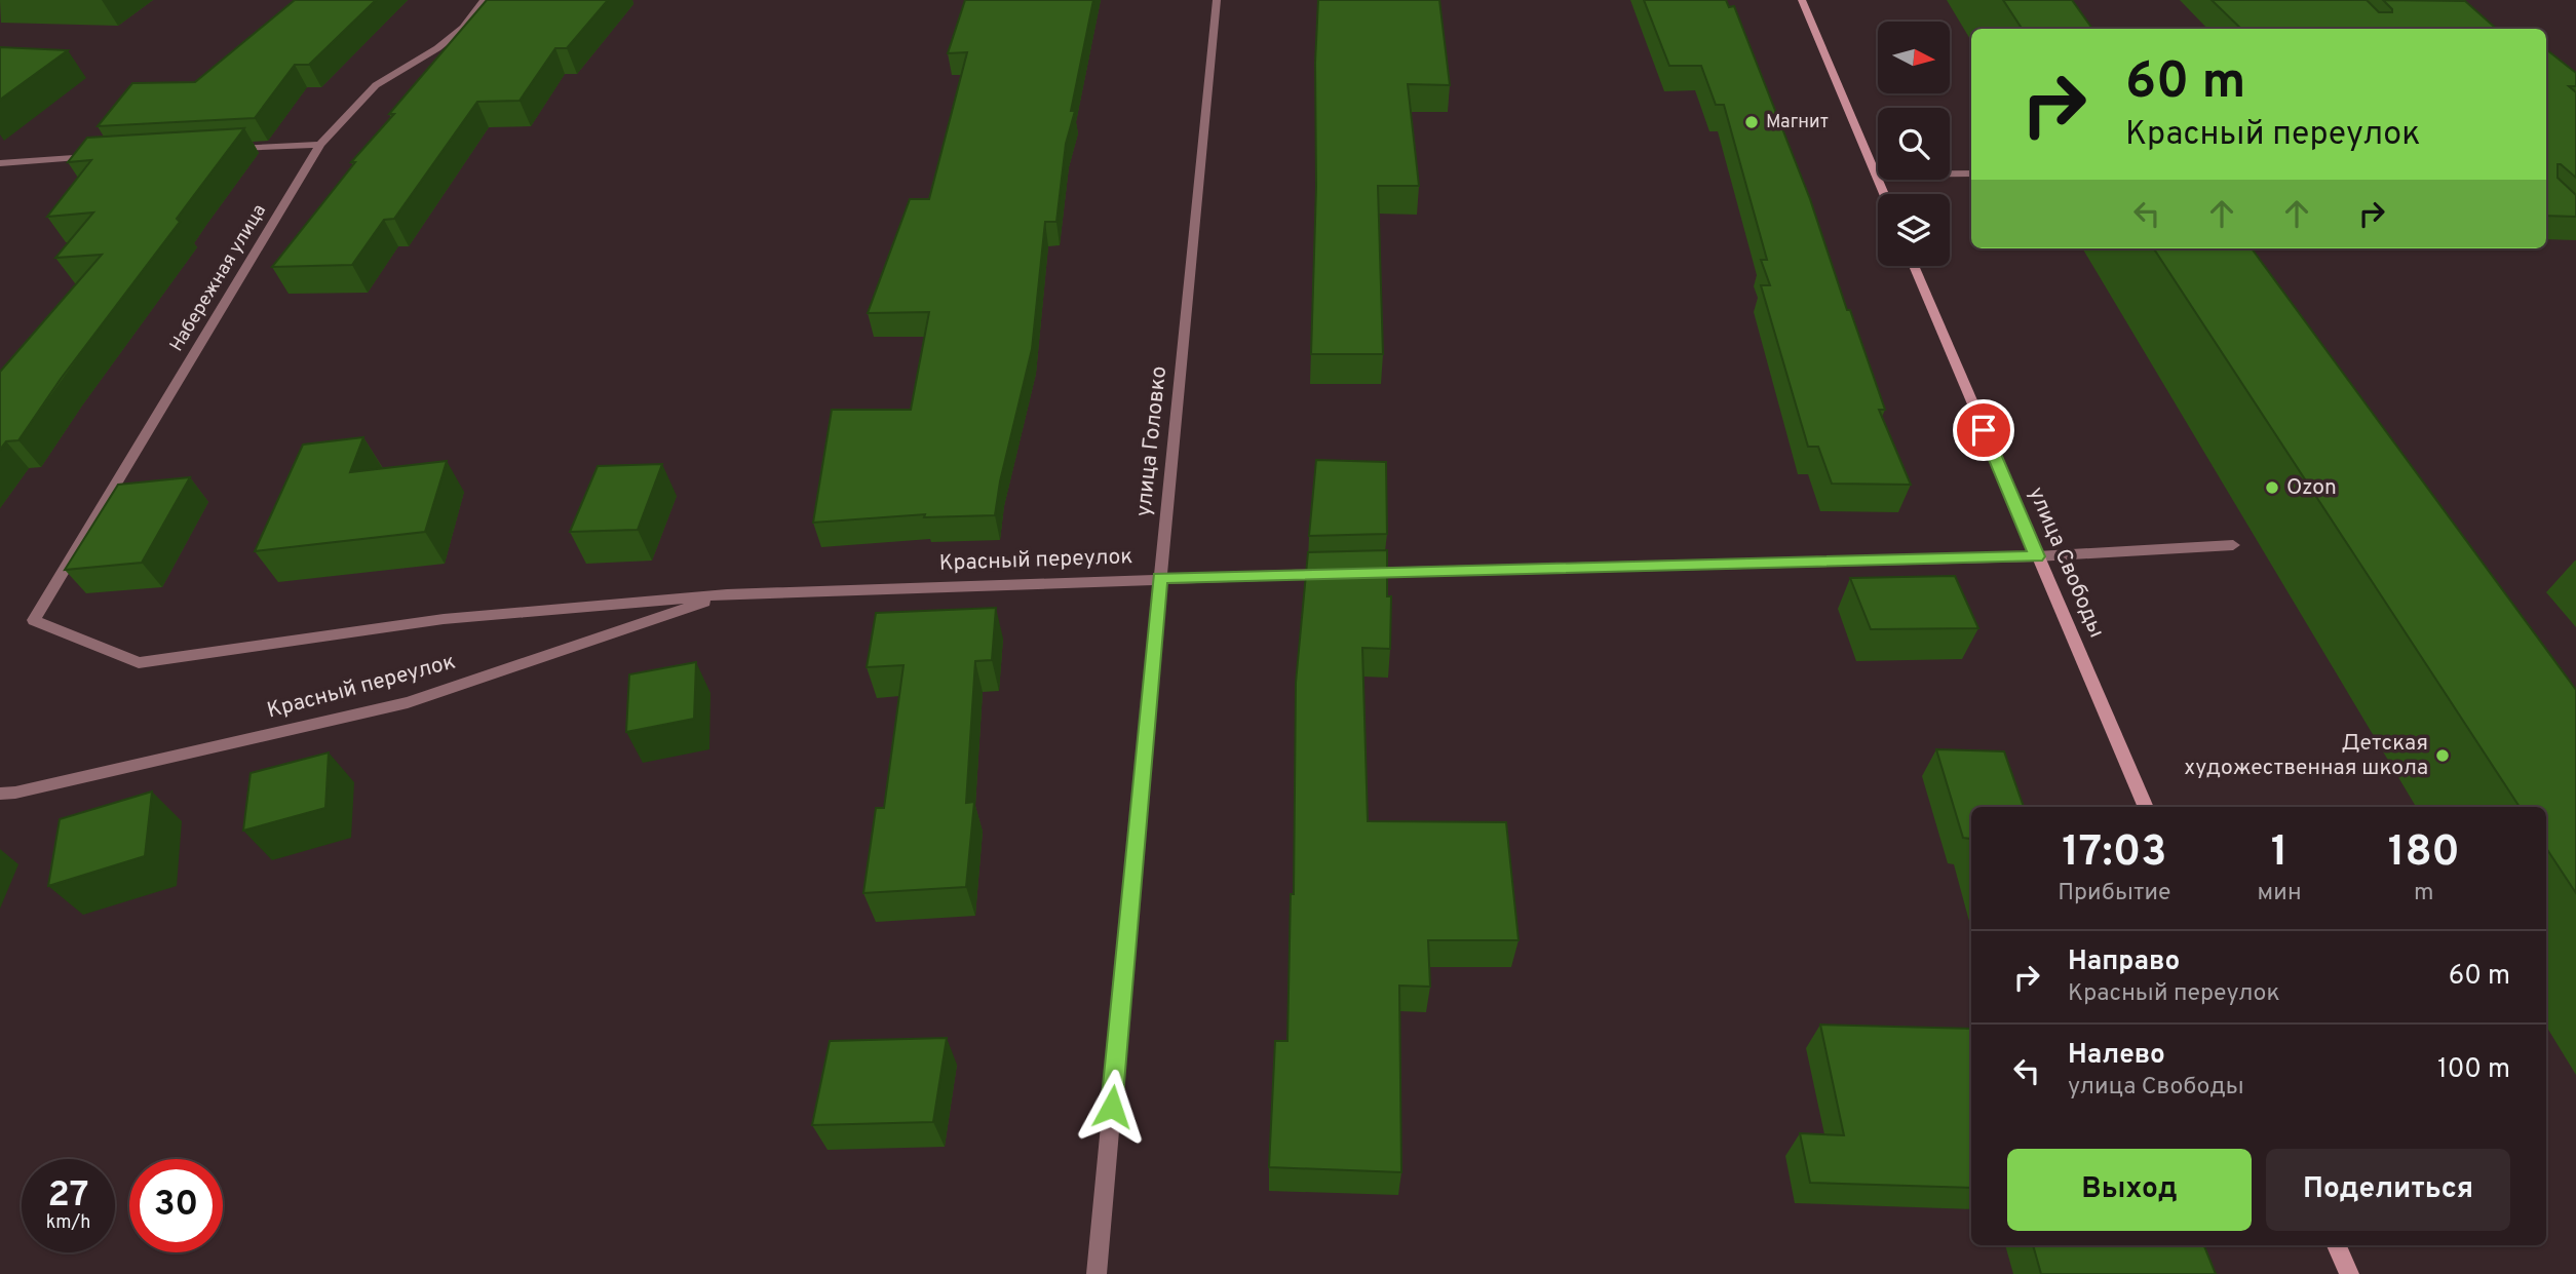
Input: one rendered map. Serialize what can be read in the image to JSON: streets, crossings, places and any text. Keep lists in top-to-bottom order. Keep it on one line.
{"streets":{"main road":["улица Свободы"],"street":["Набережная улица","улица Головко","Красный переулок"]},"crossings":[["Набережная улица","Красный переулок"],["улица Головко","Красный переулок"],["Красный переулок","улица Свободы"]],"places":["Магнит","Ozon","Детская художественная школа"],"north":"right","page":{"turn":["60 m","Красный переулок"],"eta":["17:03","Прибытие","1","мин","180","m"],"list":[{"name":"Направо","note":"Красный переулок","value":"60 m"},{"name":"Налево","note":"улица Свободы","value":"100 m"}],"buttons":["Выход","Поделиться"],"speed":"27 km/h","limit":"30"}}
